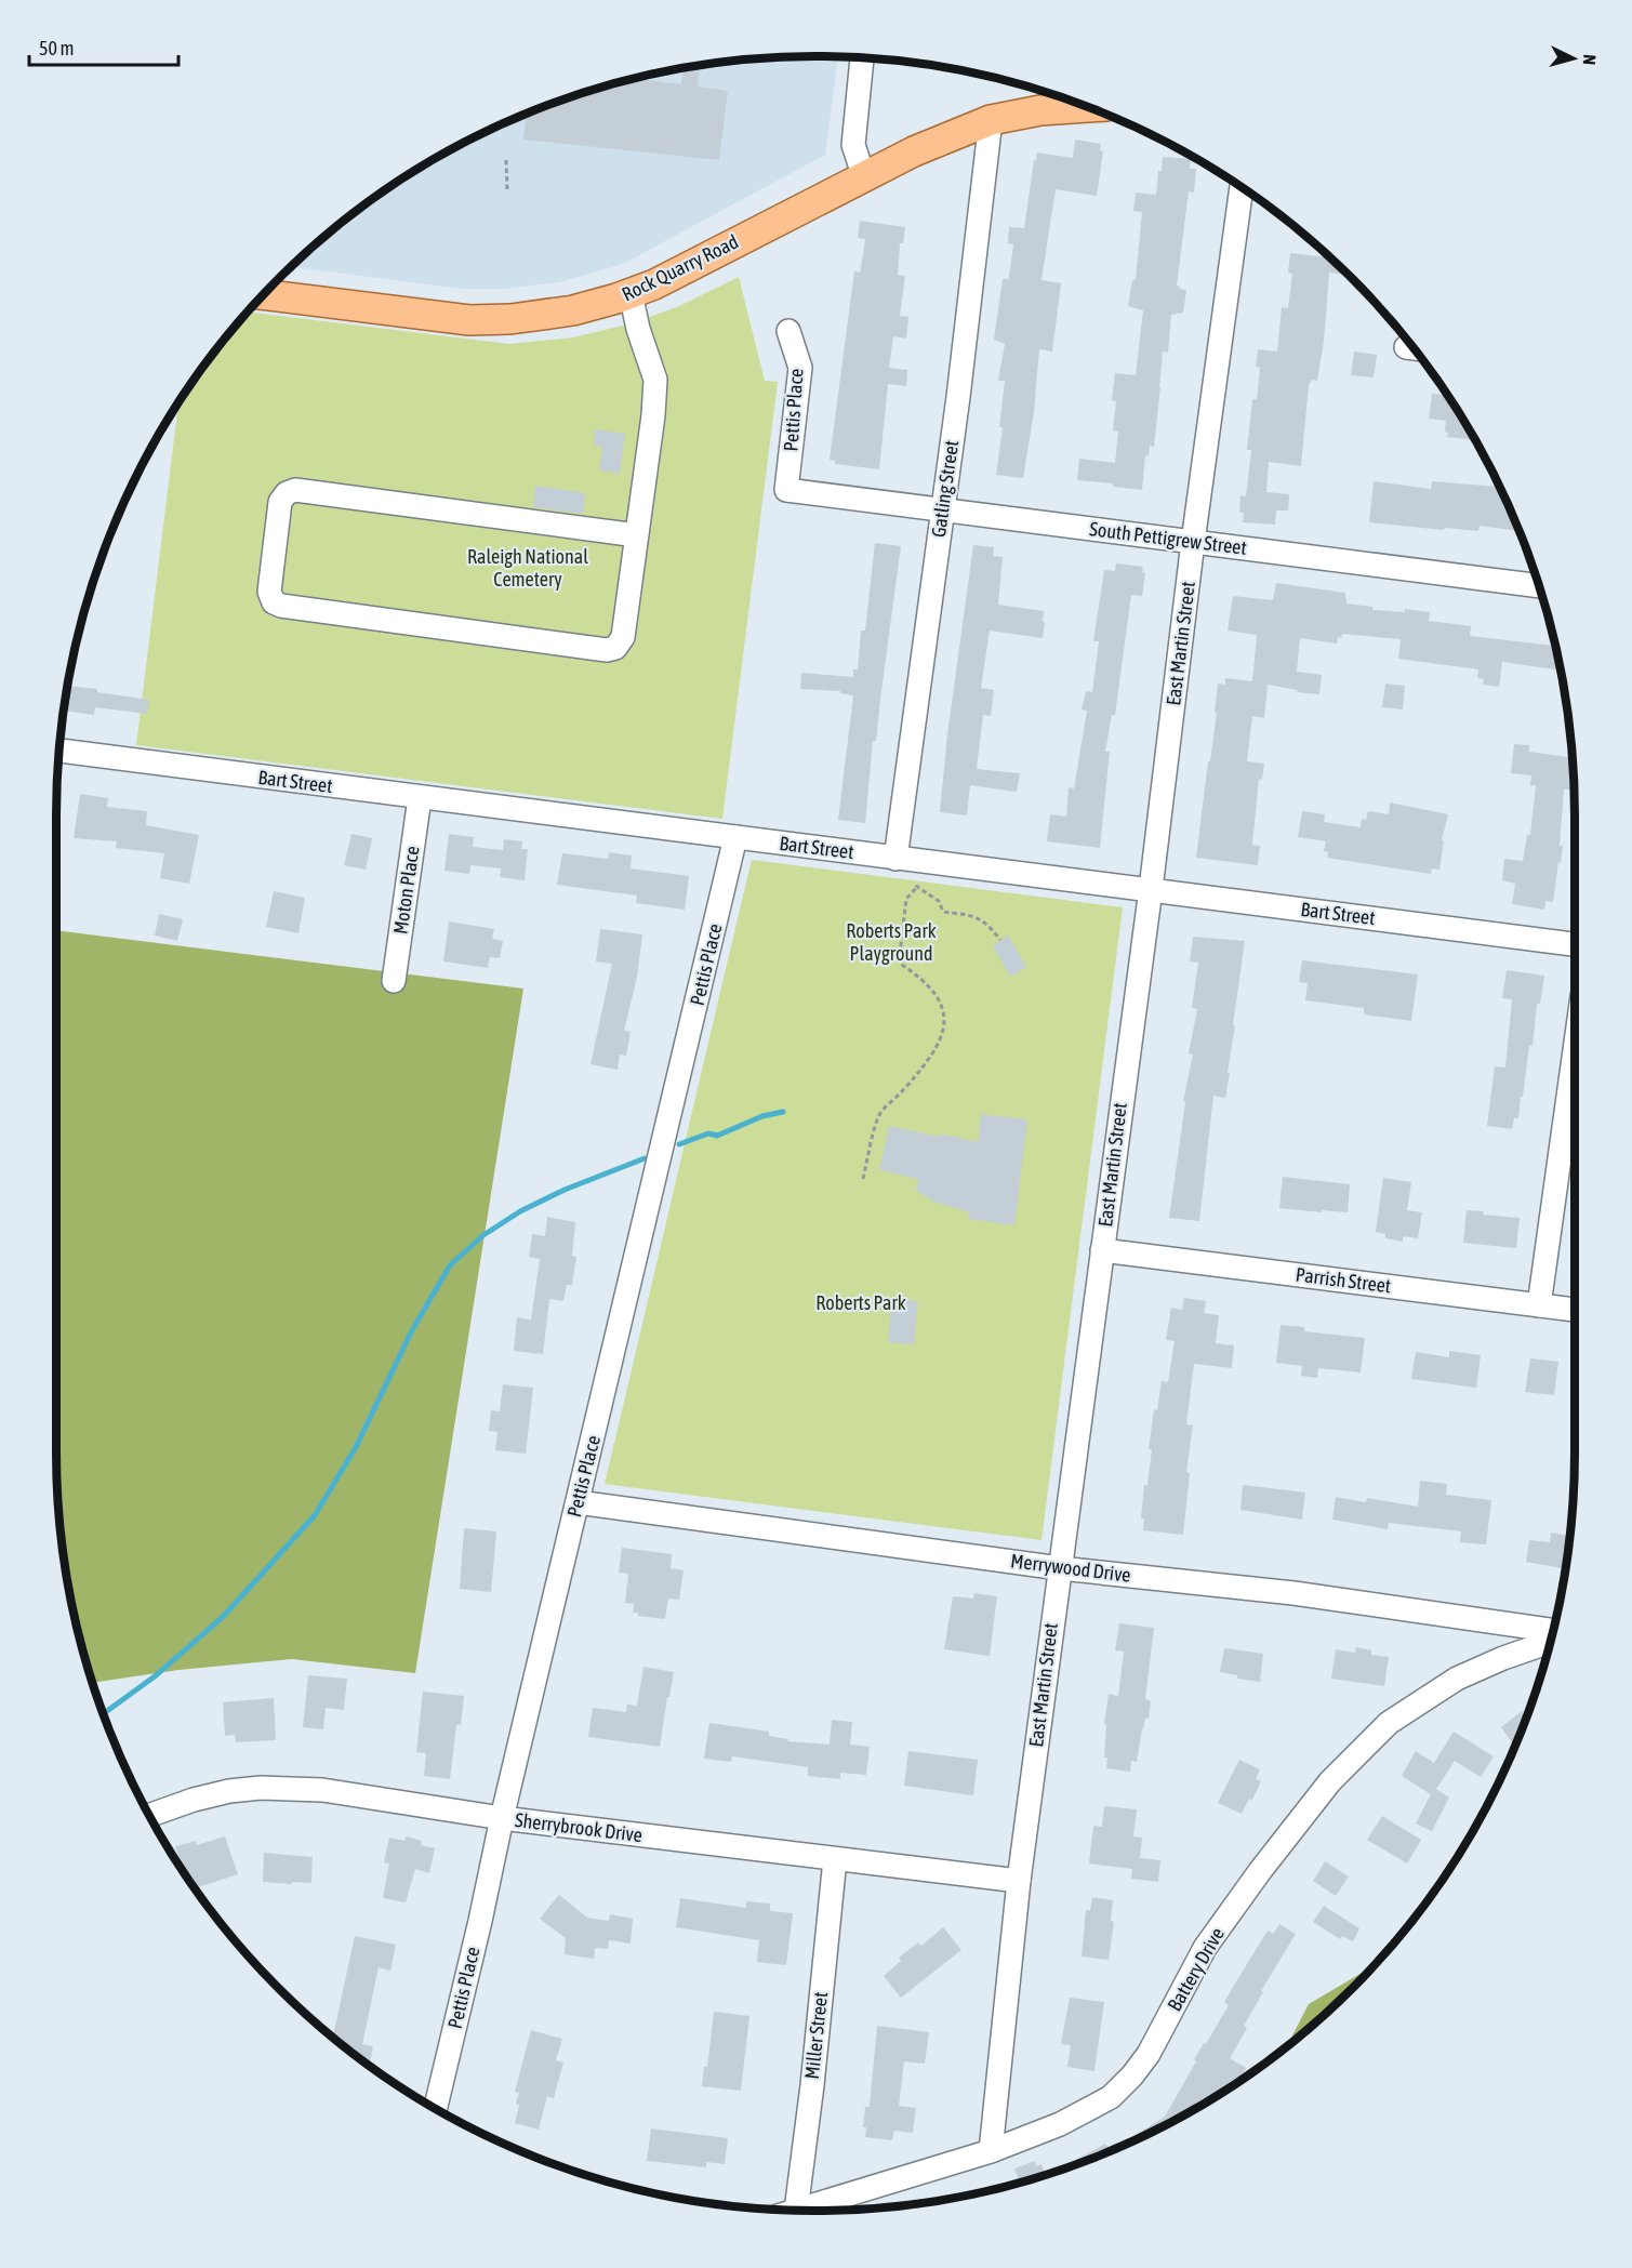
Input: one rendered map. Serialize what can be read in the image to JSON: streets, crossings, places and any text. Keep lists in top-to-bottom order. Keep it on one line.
{"streets":{"main road":["Rock Quarry Road"],"street":["Pettis Place","Gatling Street","South Pettigrew Street","East Martin Street","Bart Street","Moton Place","Parrish Street","Merrywood Drive","Sherrybrook Drive","Battery Drive","Miller Street"]},"crossings":[["Rock Quarry Road","Gatling Street"],["Pettis Place","South Pettigrew Street"],["Pettis Place","Bart Street"],["Pettis Place","Merrywood Drive"],["Pettis Place","Sherrybrook Drive"],["Gatling Street","South Pettigrew Street"],["Gatling Street","Bart Street"],["South Pettigrew Street","East Martin Street"],["East Martin Street","Bart Street"],["East Martin Street","Parrish Street"],["East Martin Street","Merrywood Drive"],["East Martin Street","Sherrybrook Drive"],["East Martin Street","Battery Drive"],["Bart Street","Moton Place"],["Sherrybrook Drive","Miller Street"]],"parks":["Raleigh National Cemetery","Roberts Park Playground","Roberts Park"],"scale_bar":"50 m","north":"right"}
